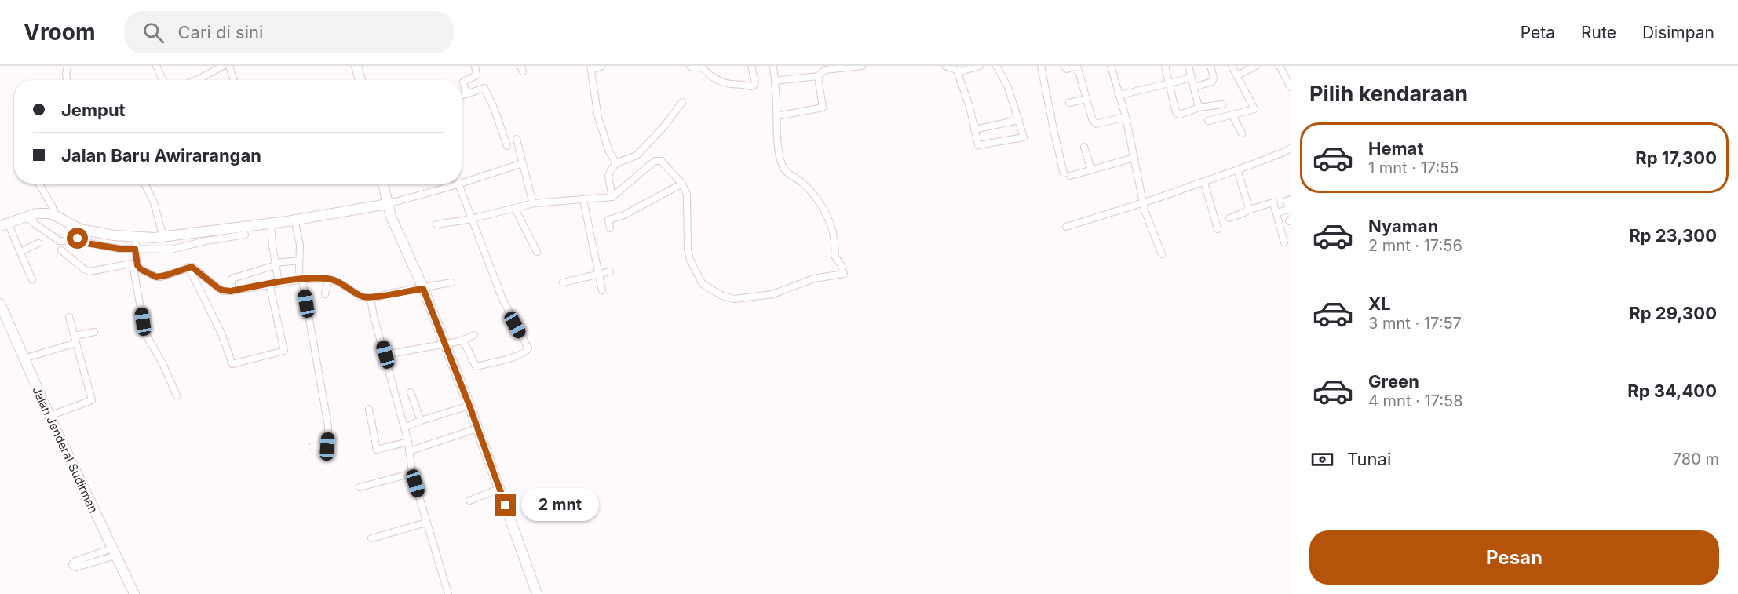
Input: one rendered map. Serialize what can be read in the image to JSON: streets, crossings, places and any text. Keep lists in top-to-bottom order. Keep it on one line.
{"streets":{"street":["Jalan Jenderal Sudirman"]},"page":{"header":"Vroom","search":"Cari di sini","nav":["Peta","Rute","Disimpan"],"heading":"Pilih kendaraan","banner":["Jemput","Jalan Baru Awirarangan"],"list":[{"name":"Hemat","note":"1 mnt · 17:55","value":"Rp 17,300"},{"name":"Nyaman","note":"2 mnt · 17:56","value":"Rp 23,300"},{"name":"XL","note":"3 mnt · 17:57","value":"Rp 29,300"},{"name":"Green","note":"4 mnt · 17:58","value":"Rp 34,400"}],"pay":["Tunai","780 m"],"bubble":"2 mnt","buttons":"Pesan"}}
